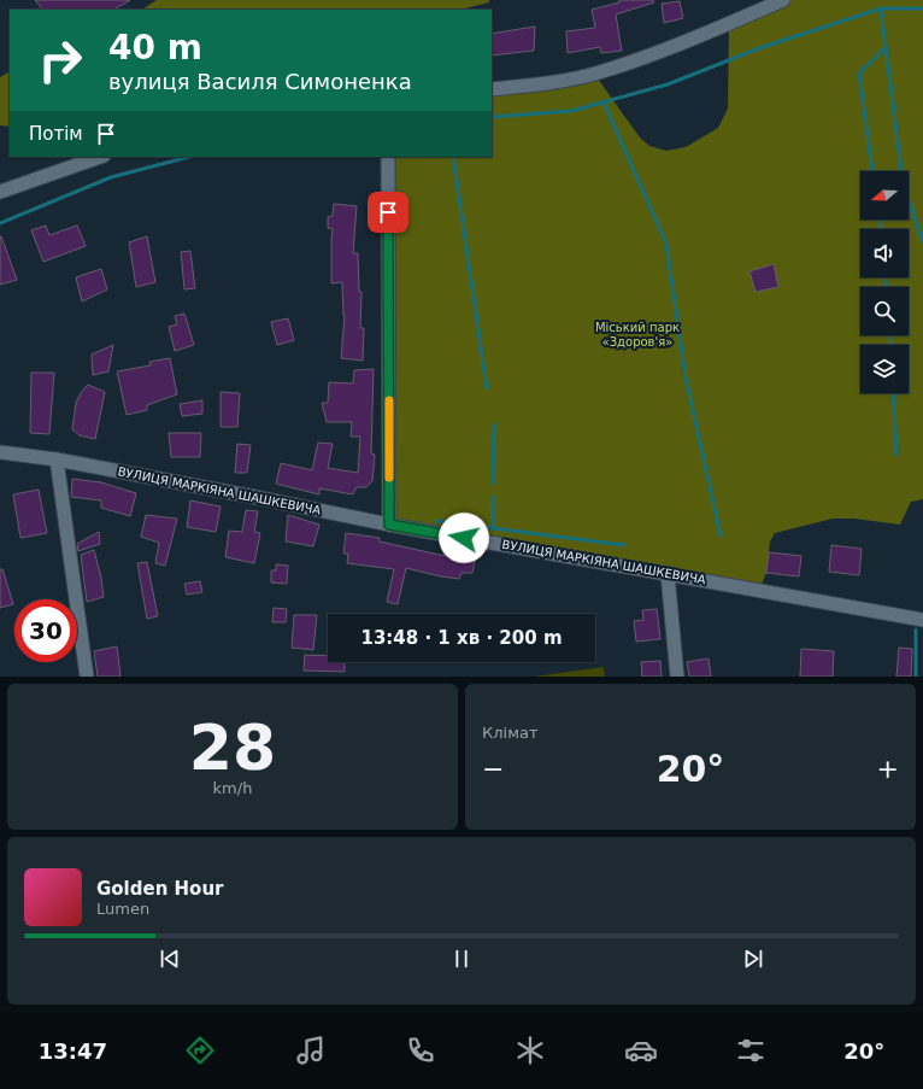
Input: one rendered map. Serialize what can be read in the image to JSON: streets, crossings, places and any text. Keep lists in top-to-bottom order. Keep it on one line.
{"streets":{"street":["ВУЛИЦЯ МАРКІЯНА ШАШКЕВИЧА"]},"parks":["Міський парк «Здоров'я»"],"north":"left","page":{"turn":["40 m","вулиця Василя Симоненка"],"then":"Потім","limit":"30","trip":"13:48 · 1 хв · 200 m","tile":[["28","km/h"],"Клімат"],"heat":["−","20°","+"],"song":["Golden Hour","Lumen"],"tabs":["13:47","20°"]}}
